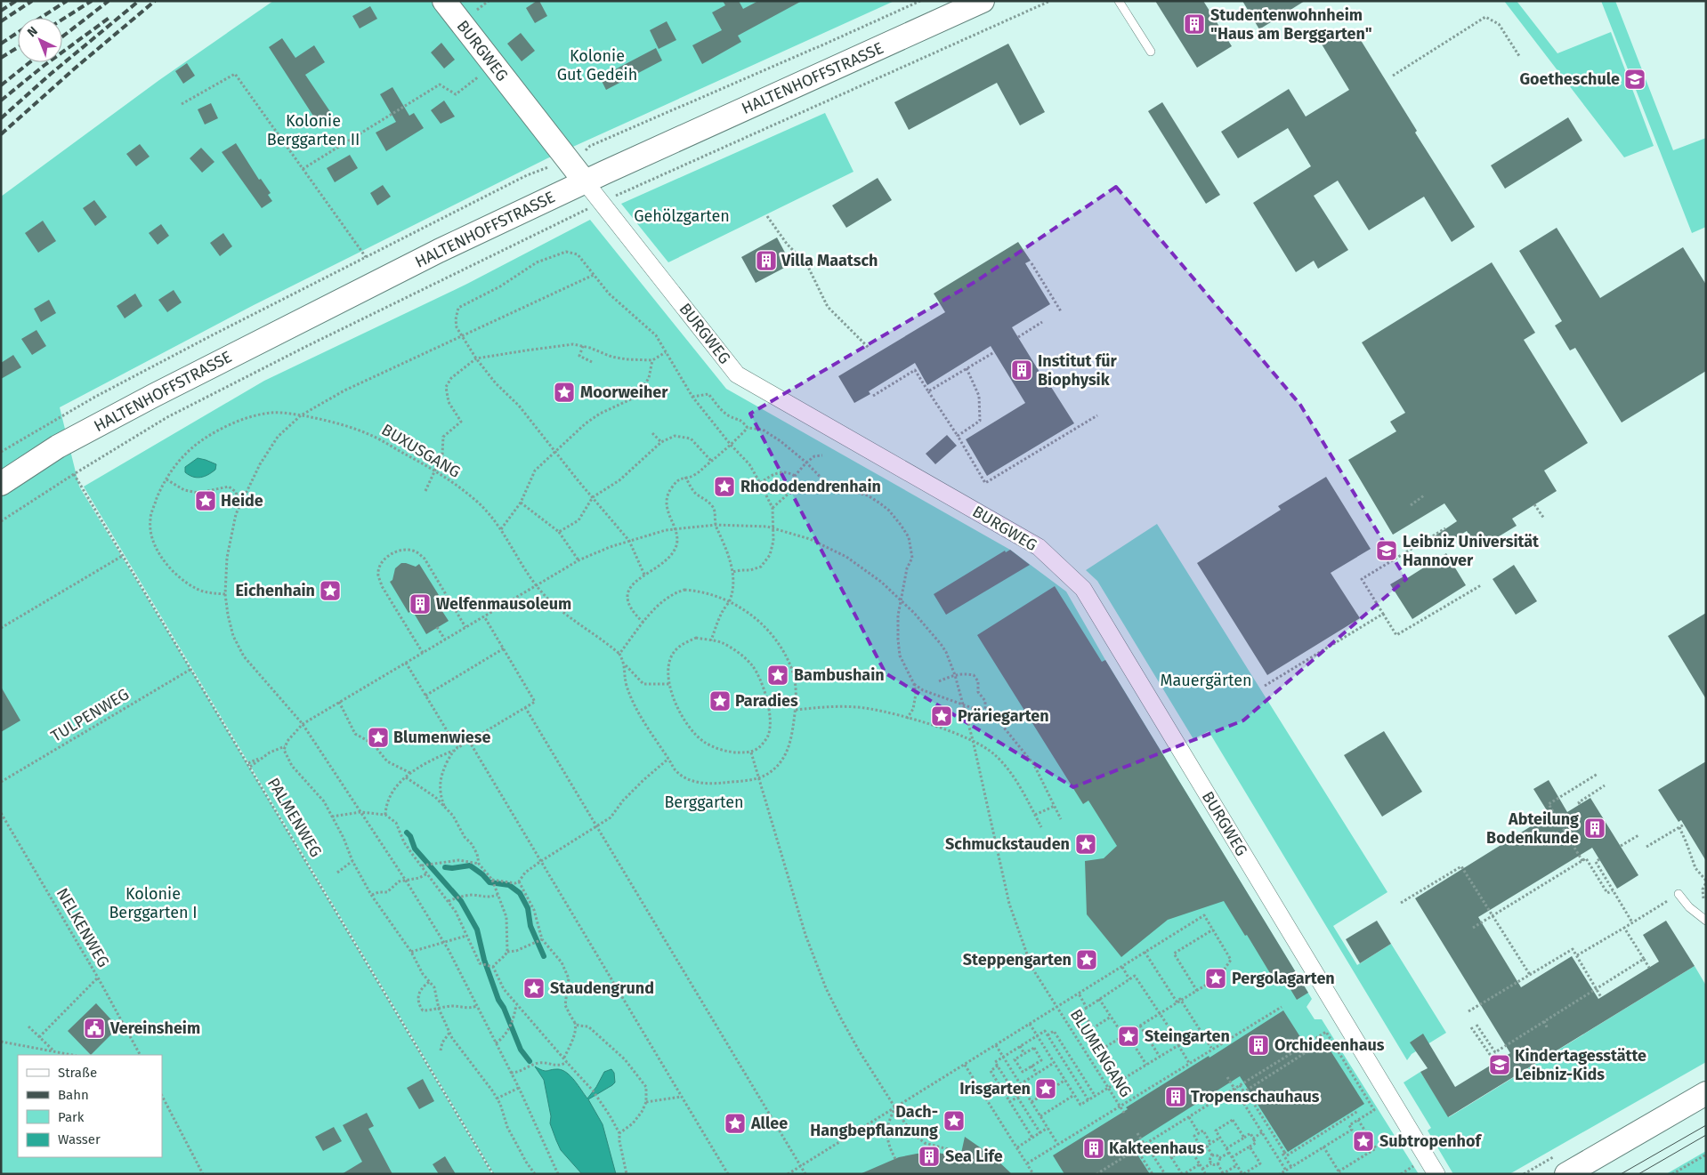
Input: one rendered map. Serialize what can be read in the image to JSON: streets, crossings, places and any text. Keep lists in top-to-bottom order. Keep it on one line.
{"streets":{"street":["BURGWEG","HALTENHOFFSTRASSE"],"path":["BUXUSGANG","TULPENWEG","PALMENWEG","NELKENWEG","BLUMENGANG"]},"crossings":[["BURGWEG","HALTENHOFFSTRASSE"],["BUXUSGANG","BLUMENGANG"],["TULPENWEG","PALMENWEG"]],"parks":["Kolonie Gut Gedeih","Kolonie Berggarten II","Gehölzgarten","Mauergärten","Berggarten","Kolonie Berggarten I"],"places":{"building":["Studentenwohnheim \"Haus am Berggarten\"","Villa Maatsch","Institut für Biophysik","Welfenmausoleum","Abteilung Bodenkunde","Orchideenhaus","Tropenschauhaus","Kakteenhaus","Sea Life"],"school or university":["Goetheschule","Leibniz Universität Hannover","Kindertagesstätte Leibniz-Kids"],"place":["Moorweiher","Rhododendrenhain","Heide","Eichenhain","Bambushain","Paradies","Präriegarten","Blumenwiese","Schmuckstauden","Steppengarten","Pergolagarten","Staudengrund","Steingarten","Irisgarten","Dach- Hangbepflanzung","Allee","Subtropenhof"],"public building":["Vereinsheim"]},"legend":["Straße","Bahn","Park","Wasser"],"north":"top left"}
